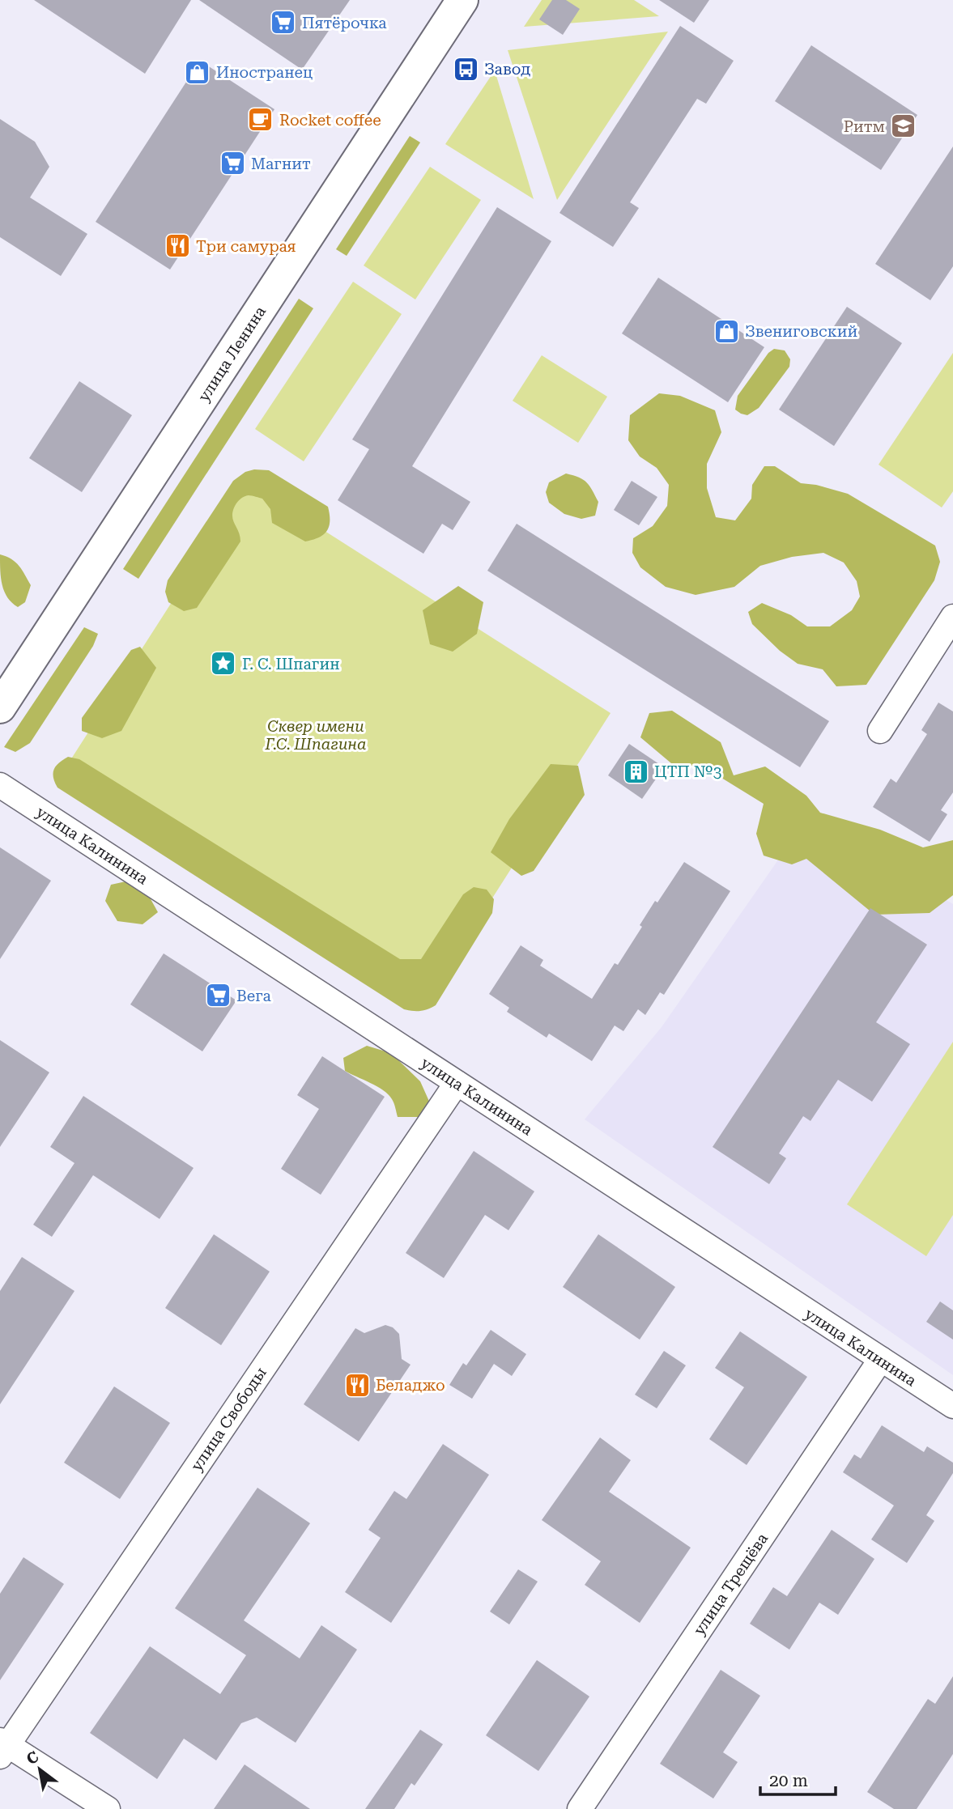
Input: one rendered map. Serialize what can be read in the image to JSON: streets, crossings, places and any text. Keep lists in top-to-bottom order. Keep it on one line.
{"streets":{"street":["улица Ленина","улица Калинина","улица Свободы","улица Трещёва"]},"crossings":[["улица Калинина","улица Свободы"],["улица Калинина","улица Трещёва"]],"parks":["Сквер имени Г.С. Шпагина"],"places":{"supermarket":["Пятёрочка","Магнит","Вега"],"bus stop":["Завод"],"shop":["Иностранец","Звениговский"],"cafe":["Rocket coffee"],"school or university":["Ритм"],"restaurant":["Три самурая","Беладжо"],"place":["Г. С. Шпагин"],"building":["ЦТП №3"]},"scale_bar":"20 m","north":"top left"}
